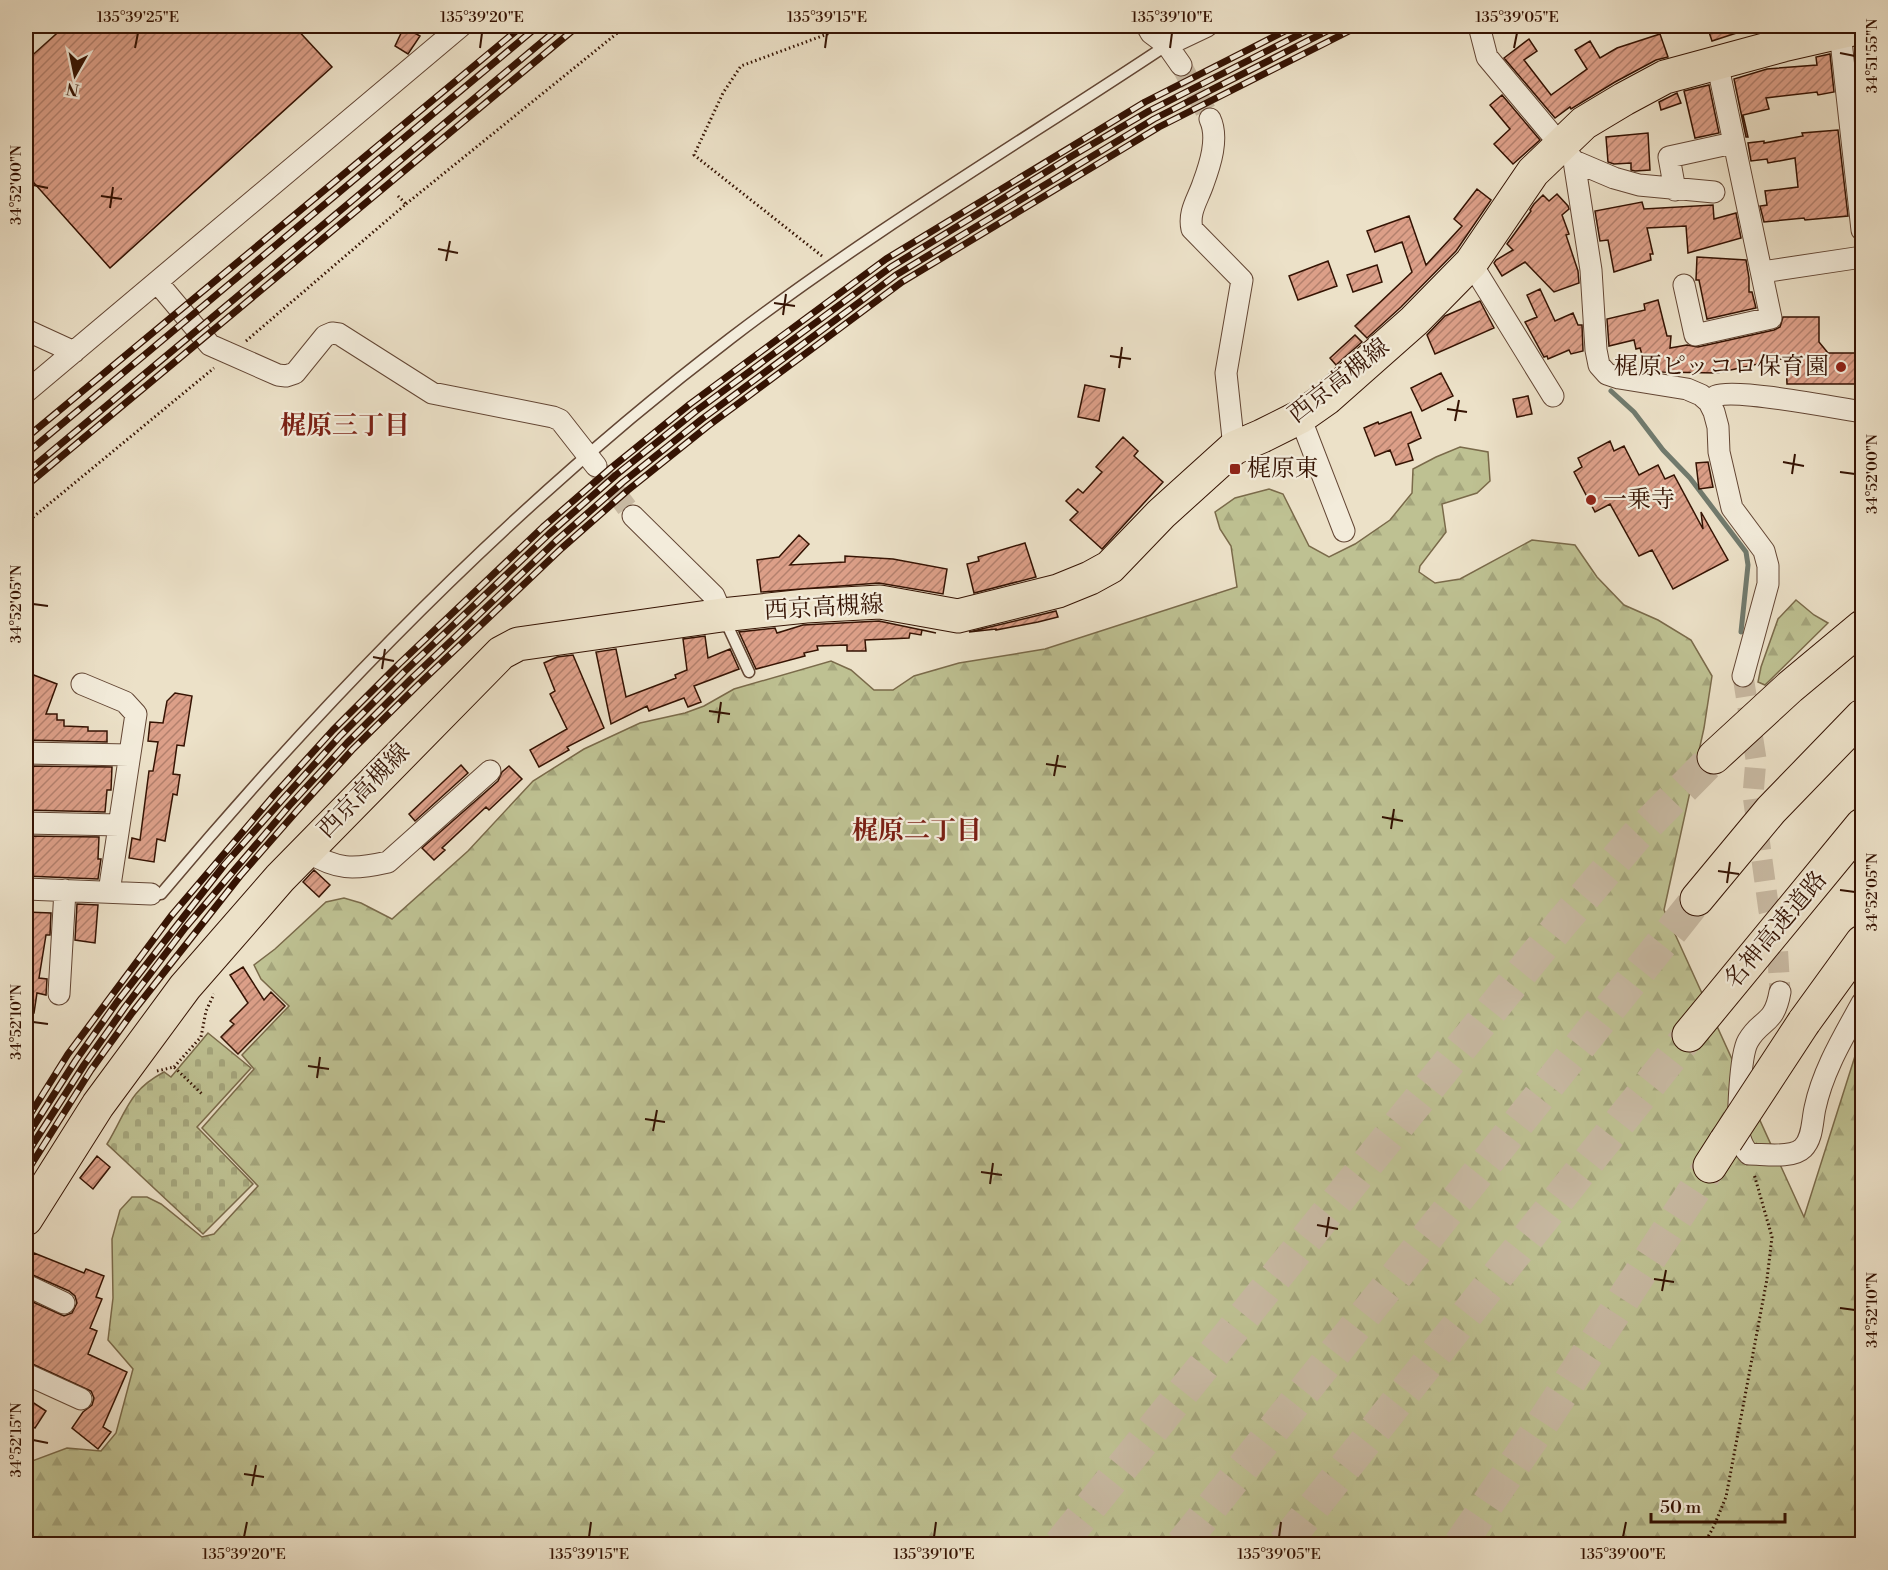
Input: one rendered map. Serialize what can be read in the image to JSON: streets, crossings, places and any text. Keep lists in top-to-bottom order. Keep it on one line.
{"streets":{"main road":["西京高槻線","名神高速道路"]},"districts":["梶原三丁目","梶原二丁目"],"places":{"other":["梶原ピッコロ保育園","一乗寺"],"transit":["梶原東"]},"scale_bar":"50 m","north":"bottom","coordinates":["135°39'25\"E","135°39'20\"E","135°39'15\"E","135°39'10\"E","135°39'05\"E","34°51'55\"N","34°52'00\"N","34°52'05\"N","34°52'10\"N","34°52'15\"N","135°39'00\"E"]}
